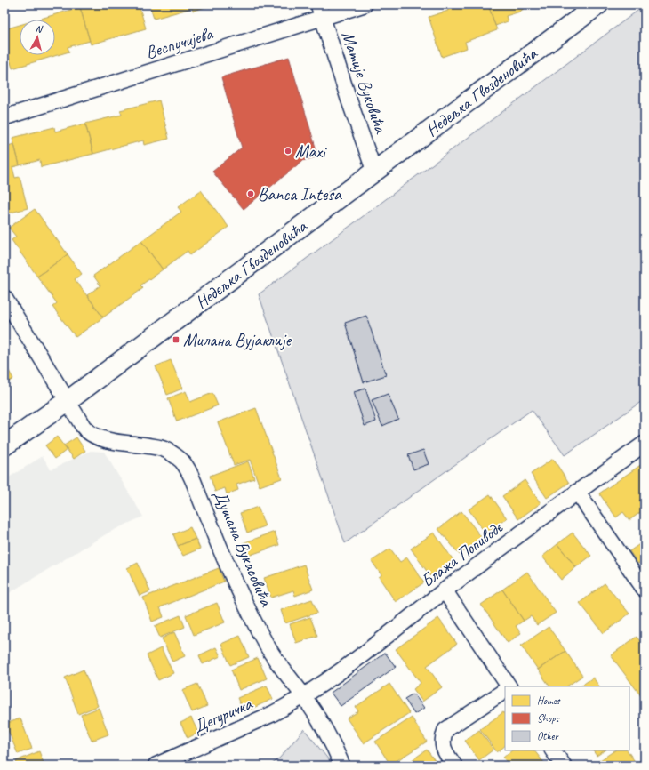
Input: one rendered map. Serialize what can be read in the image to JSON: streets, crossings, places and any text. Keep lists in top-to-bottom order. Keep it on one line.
{"streets":{"main road":["Недељка Гвозденовића"],"street":["Веспучијева","Матије Вуковића","Душана Вукасовића","Блажа Попиводе","Дегуричка"]},"crossings":[["Веспучијева","Матије Вуковића"],["Матије Вуковића","Недељка Гвозденовића"],["Недељка Гвозденовића","Душана Вукасовића"],["Душана Вукасовића","Блажа Попиводе"],["Душана Вукасовића","Дегуричка"],["Блажа Попиводе","Дегуричка"]],"places":{"other":["Maxi","Banca Intesa"],"transit":["Милана Вујаклије"]},"legend":["Homes","Shops","Other"],"north":"top"}
